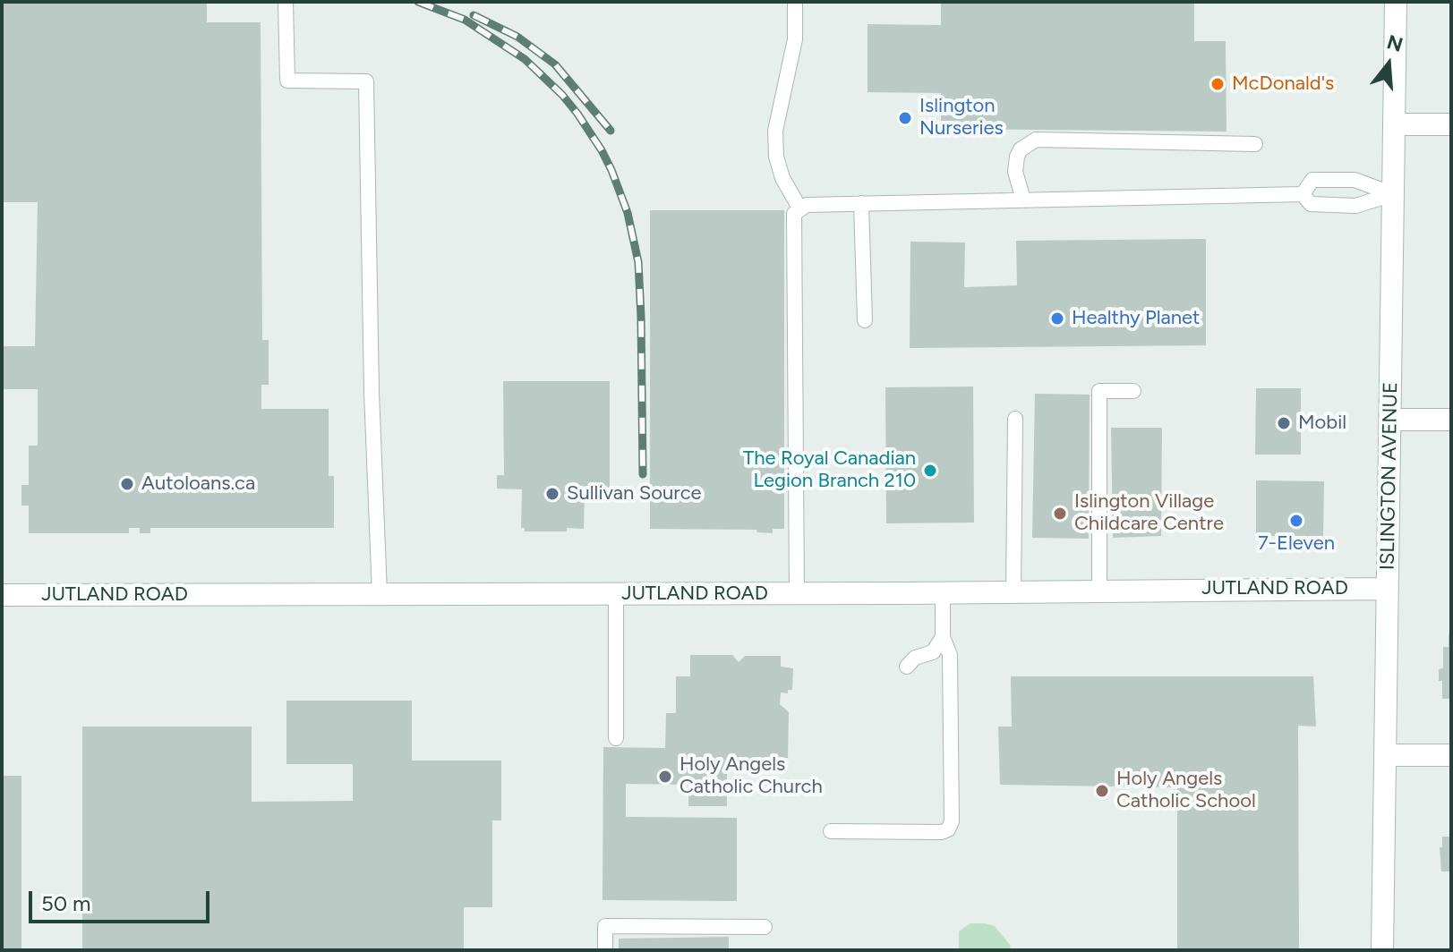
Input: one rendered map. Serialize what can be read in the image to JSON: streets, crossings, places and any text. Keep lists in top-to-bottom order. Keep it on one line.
{"streets":{"street":["ISLINGTON AVENUE","JUTLAND ROAD"]},"crossings":[["ISLINGTON AVENUE","JUTLAND ROAD"]],"places":["McDonald's","Islington Nurseries","Healthy Planet","Mobil","The Royal Canadian Legion Branch 210","Autoloans.ca","Sullivan Source","Islington Village Childcare Centre","7-Eleven","Holy Angels Catholic Church","Holy Angels Catholic School"],"scale_bar":"50 m","north":"top"}
